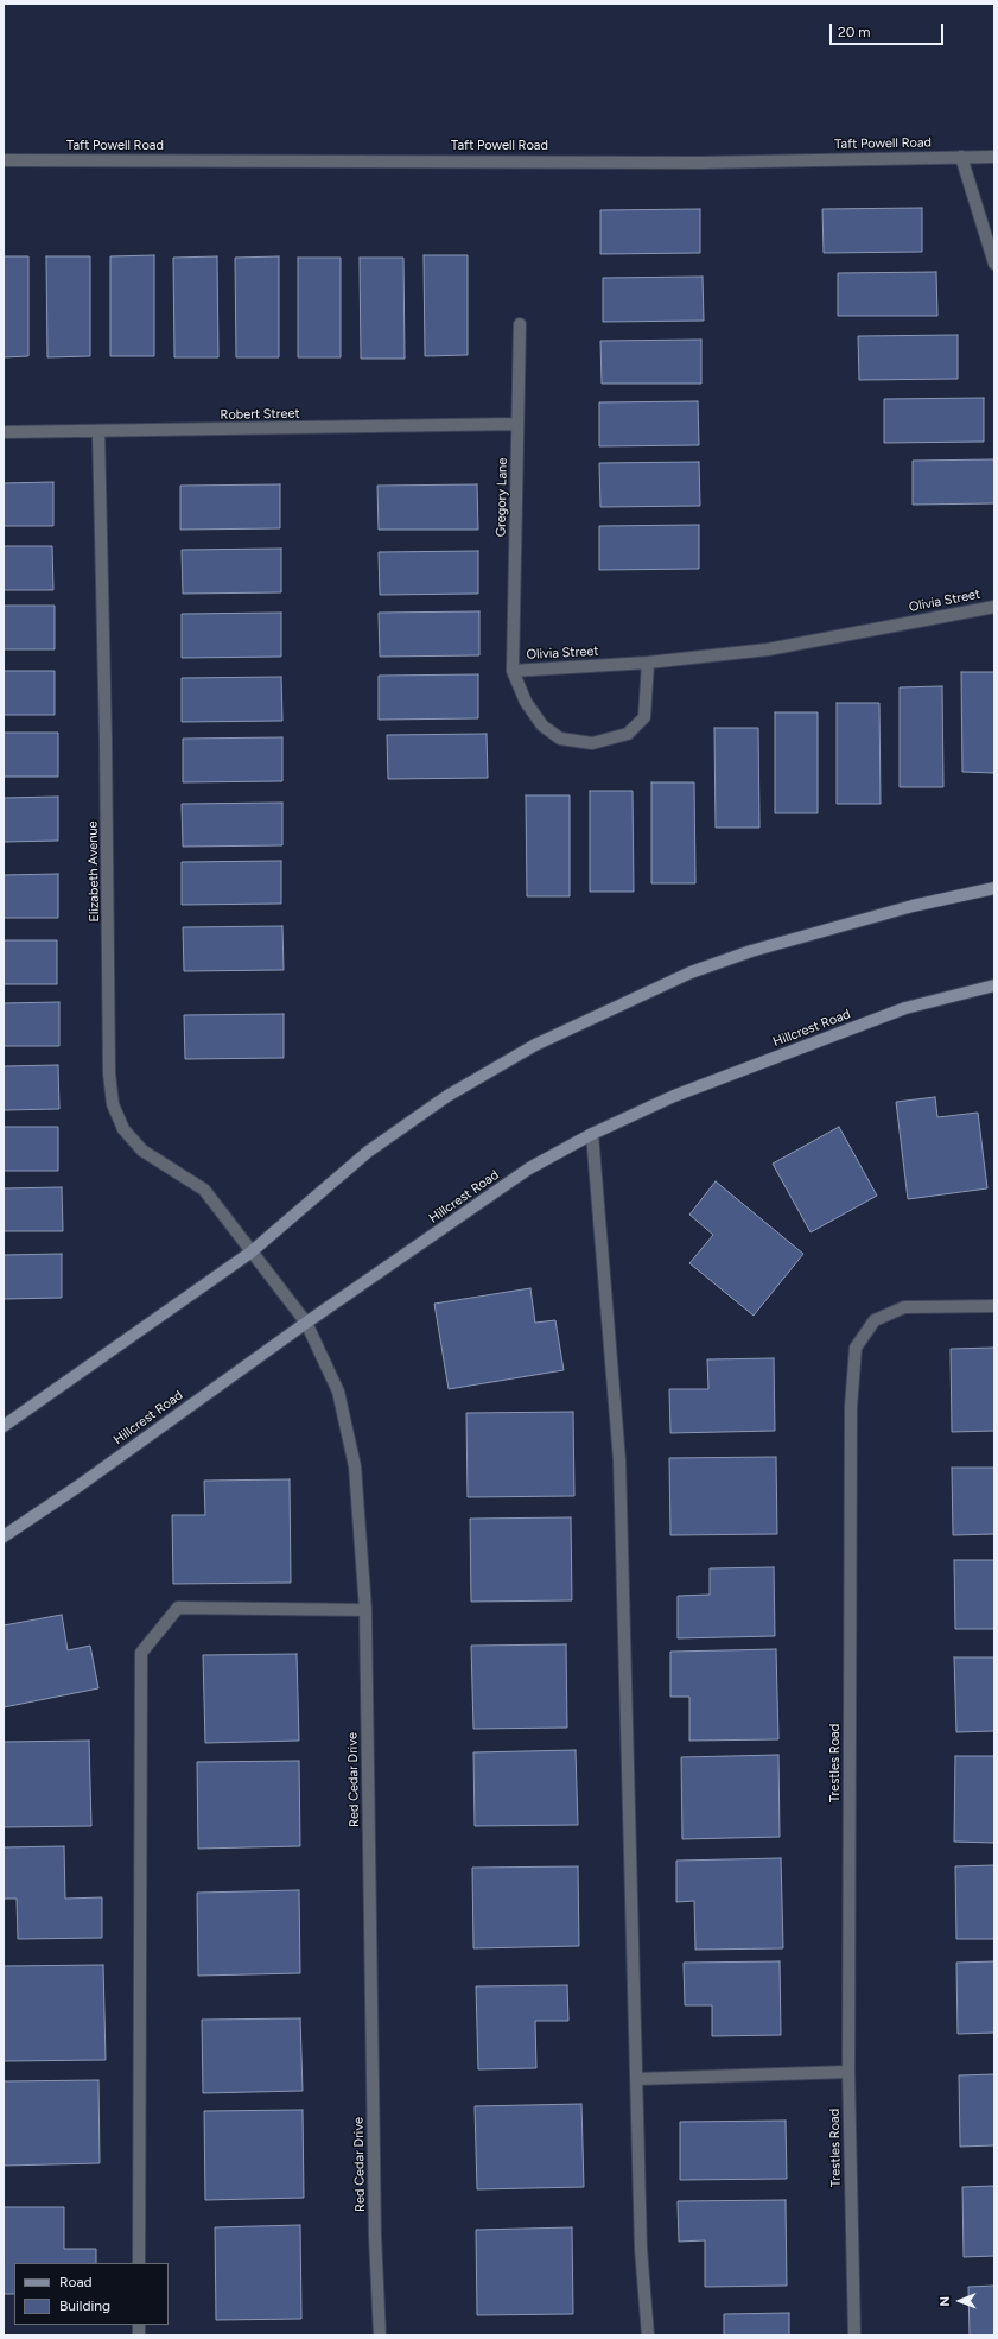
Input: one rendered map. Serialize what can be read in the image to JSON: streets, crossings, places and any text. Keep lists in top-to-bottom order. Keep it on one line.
{"streets":{"main road":["Hillcrest Road"],"street":["Taft Powell Road","Robert Street","Gregory Lane","Olivia Street","Elizabeth Avenue","Trestles Road","Red Cedar Drive"]},"crossings":[["Robert Street","Gregory Lane"],["Robert Street","Elizabeth Avenue"],["Gregory Lane","Olivia Street"],["Elizabeth Avenue","Red Cedar Drive"],["Hillcrest Road","Red Cedar Drive"]],"legend":["Road","Building"],"scale_bar":"20 m","north":"left"}
